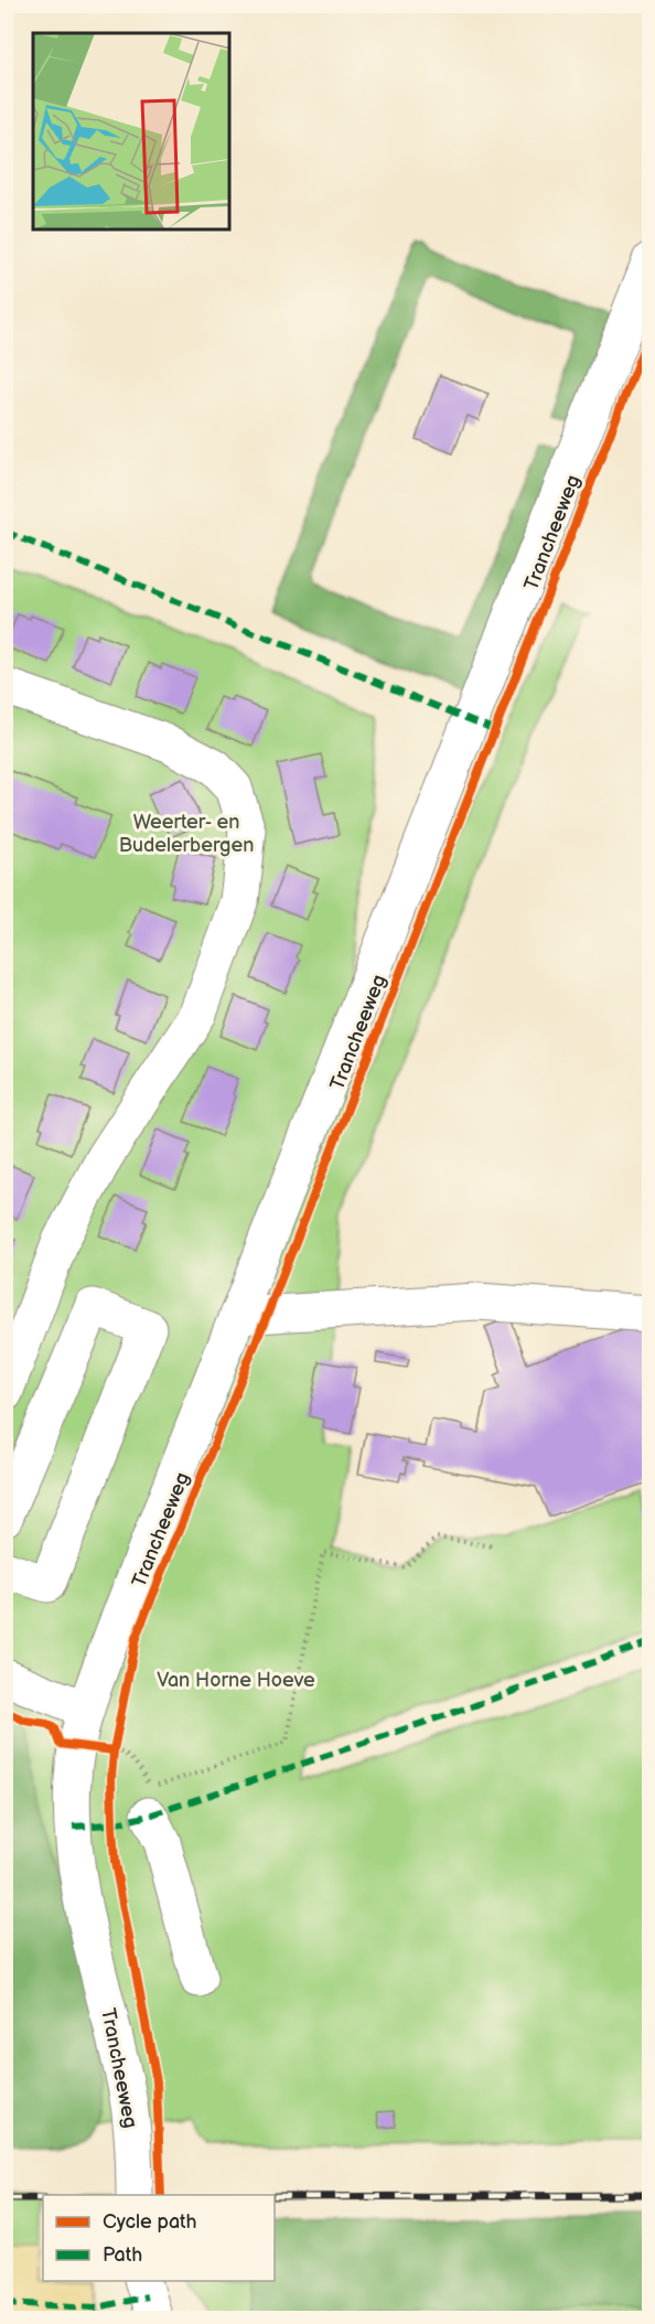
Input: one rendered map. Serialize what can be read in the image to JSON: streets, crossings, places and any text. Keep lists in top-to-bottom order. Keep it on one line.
{"streets":{"street":["Trancheeweg"]},"parks":["Weerter- en Budelerbergen","Van Horne Hoeve"],"legend":["Cycle path","Path"]}
